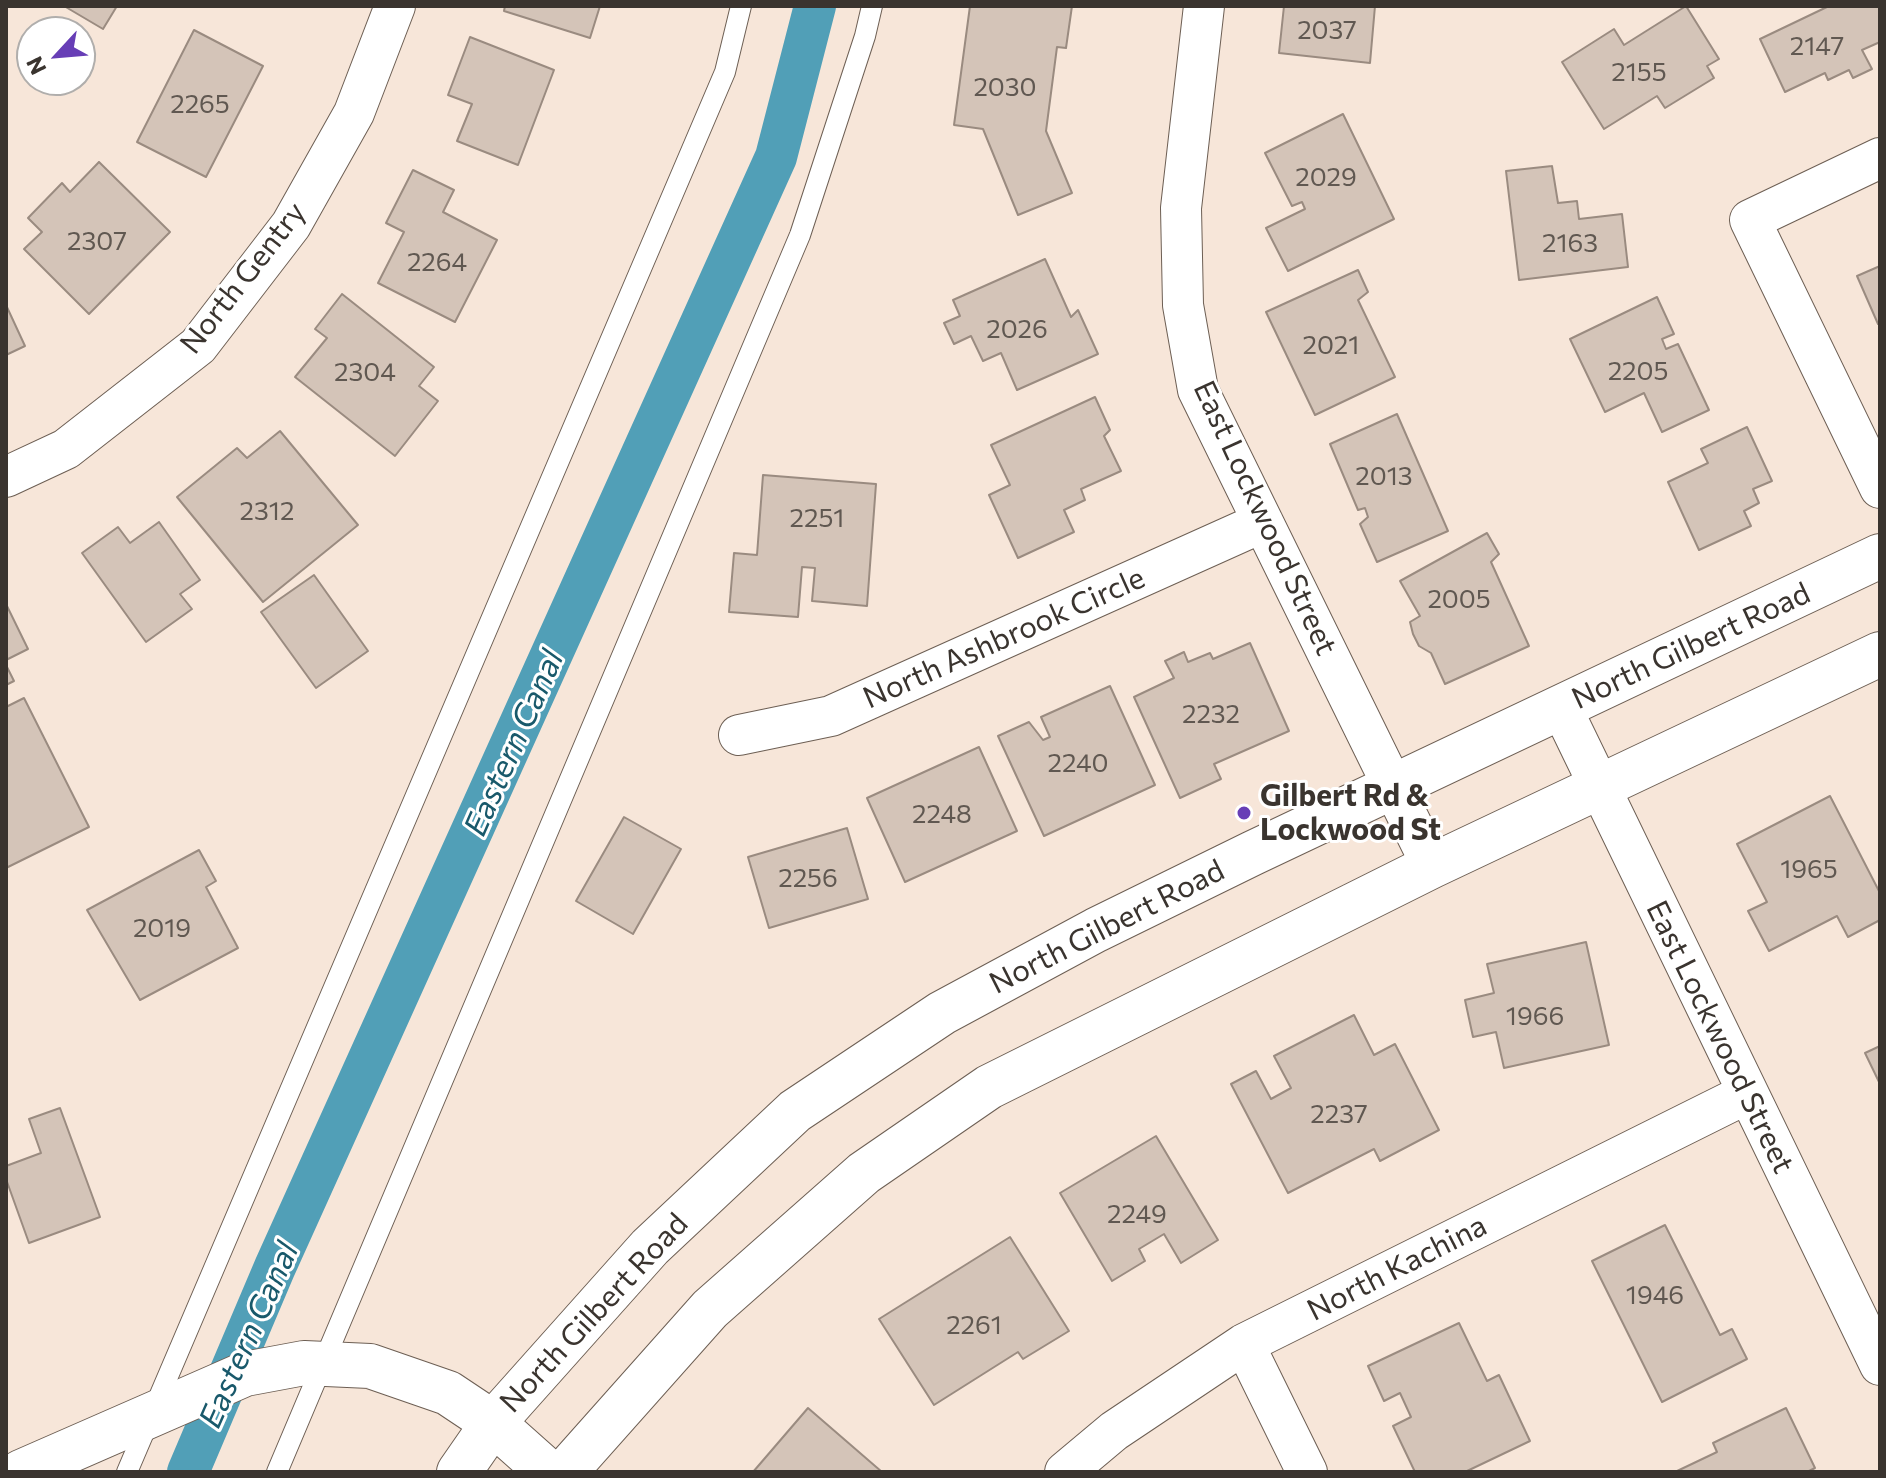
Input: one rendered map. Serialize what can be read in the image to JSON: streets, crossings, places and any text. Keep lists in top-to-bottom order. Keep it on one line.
{"streets":{"main road":["North Gilbert Road"],"street":["North Gentry","East Lockwood Street","North Ashbrook Circle","North Kachina"]},"crossings":[["East Lockwood Street","North Ashbrook Circle"],["East Lockwood Street","North Gilbert Road"],["East Lockwood Street","North Kachina"]],"water":["Eastern Canal"],"places":["Gilbert Rd & Lockwood St"],"house_numbers":["2037","2147","2155","2030","2265","2029","2307","2163","2264","2026","2021","2205","2304","2013","2312","2251","2005","2232","2240","2248","1965","2256","2019","1966","2237","2249","1946","2261"],"north":"bottom left"}
